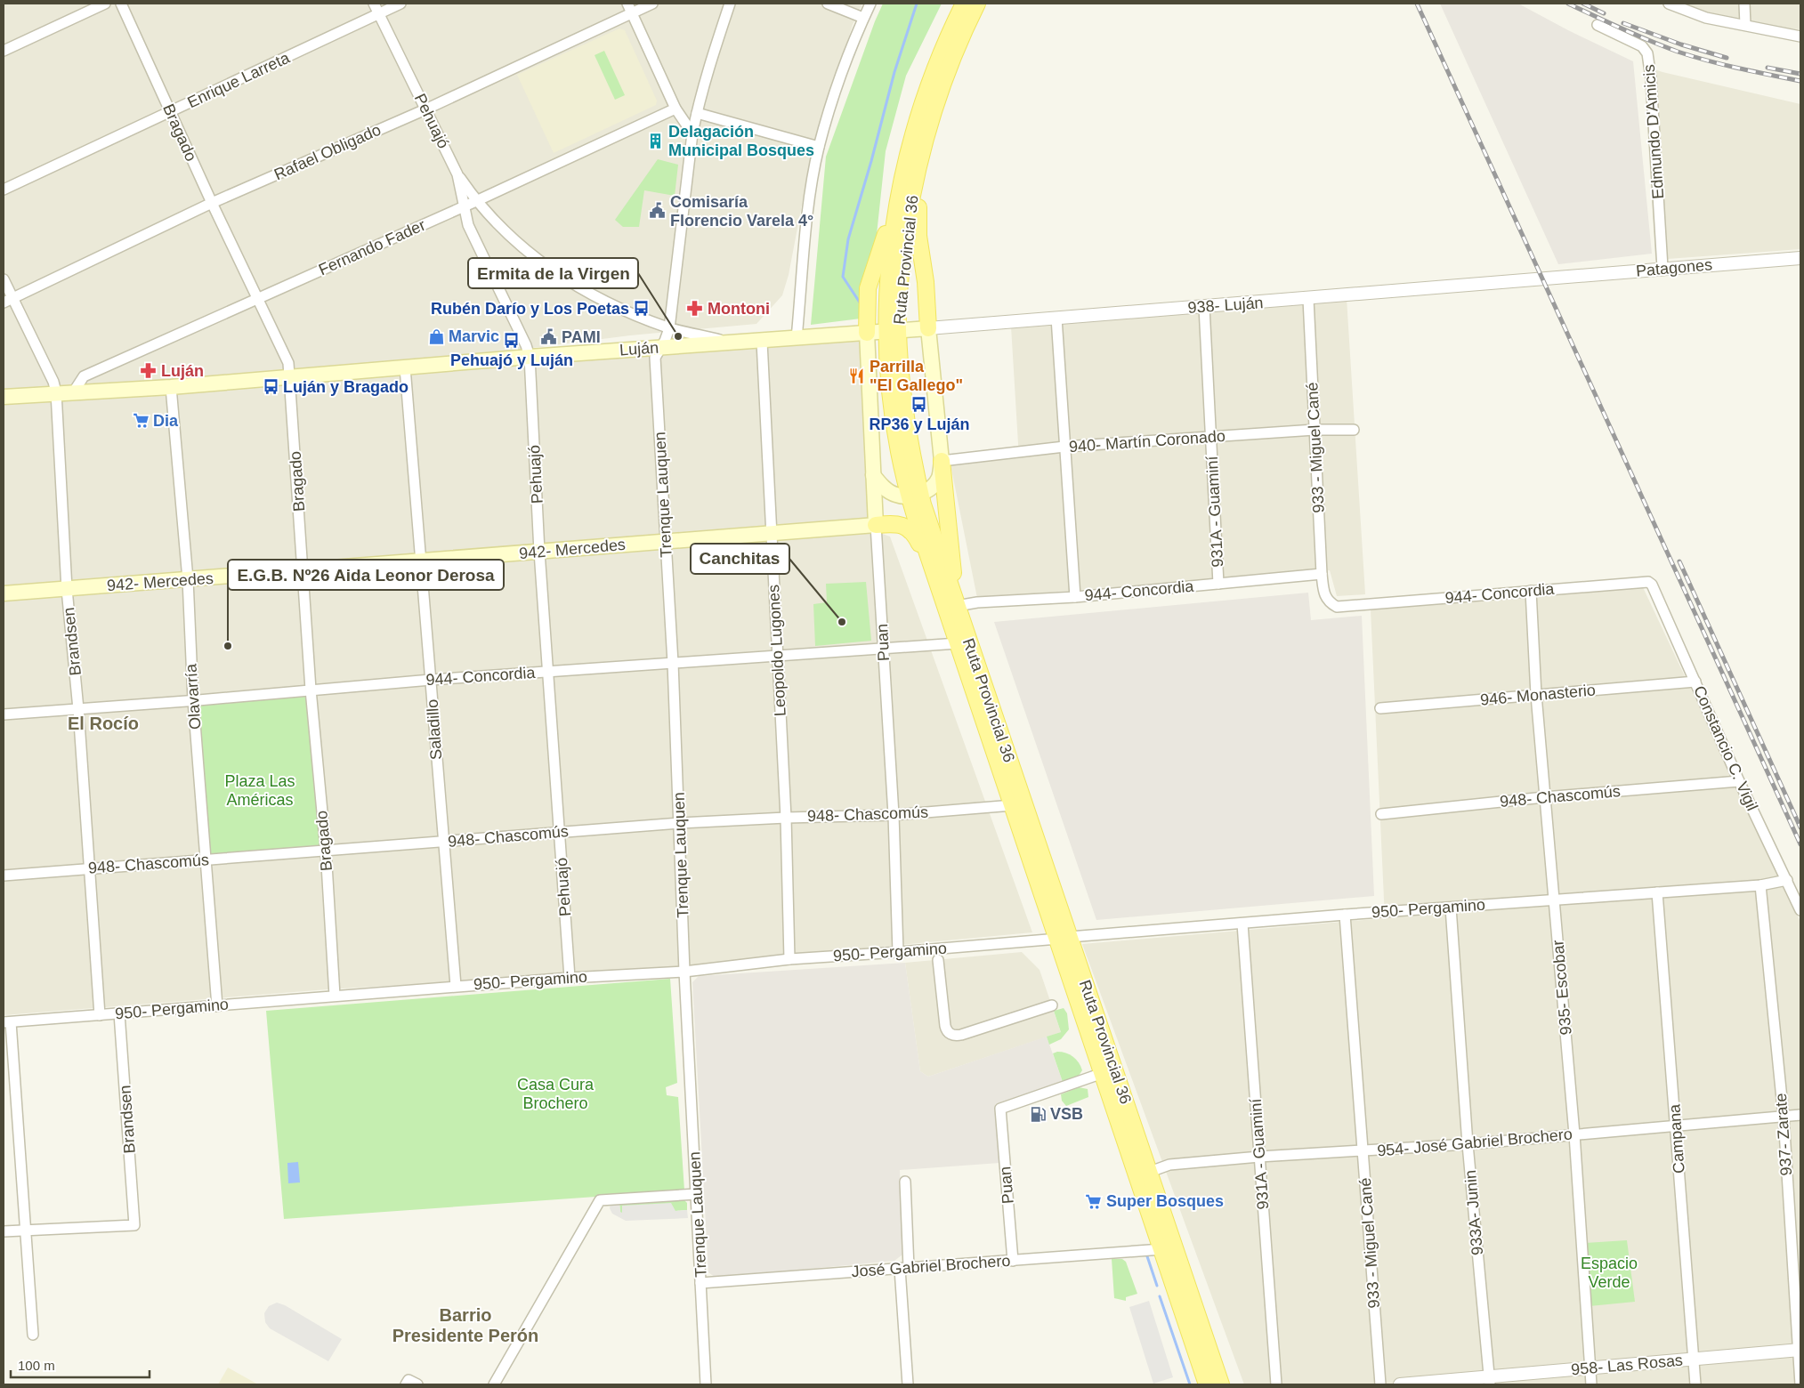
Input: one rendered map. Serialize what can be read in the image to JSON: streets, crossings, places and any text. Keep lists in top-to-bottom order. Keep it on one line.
{"streets":{"main road":["Ruta Provincial 36","Luján","942- Mercedes","Puan"],"street":["Enrique Larreta","Pehuajó","Edmundo D'Amicis","Bragado","Rafael Obligado","Fernando Fader","Patagones","938- Luján","940- Martín Coronado","933 - Miguel Cané","Trenque Lauquen","931A - Guaminí","944- Concordia","Brandsen","Leopoldo Lugones","946- Monasterio","Olavarría","Saladillo","Constancio C. Vigil","948- Chascomús","950- Pergamino","935- Escobar","937- Zarate","Campana","954- José Gabriel Brochero","933A- Junin","José Gabriel Brochero","958- Las Rosas"]},"crossings":[["Enrique Larreta","Pehuajó"],["Enrique Larreta","Bragado"],["Pehuajó","Rafael Obligado"],["Pehuajó","Fernando Fader"],["Pehuajó","Luján"],["Pehuajó","942- Mercedes"],["Pehuajó","944- Concordia"],["Pehuajó","948- Chascomús"],["Pehuajó","950- Pergamino"],["Edmundo D'Amicis","Patagones"],["Bragado","Rafael Obligado"],["Bragado","Fernando Fader"],["Bragado","Luján"],["Bragado","942- Mercedes"],["Bragado","944- Concordia"],["Bragado","948- Chascomús"],["Bragado","950- Pergamino"],["Rafael Obligado","Brandsen"],["Fernando Fader","Luján"],["Ruta Provincial 36","Luján"],["Ruta Provincial 36","944- Concordia"],["Ruta Provincial 36","Puan"],["Ruta Provincial 36","948- Chascomús"],["Ruta Provincial 36","950- Pergamino"],["Ruta Provincial 36","954- José Gabriel Brochero"],["Ruta Provincial 36","José Gabriel Brochero"],["Patagones","938- Luján"],["938- Luján","Luján"],["938- Luján","933 - Miguel Cané"],["938- Luján","931A - Guaminí"],["Luján","Trenque Lauquen"],["Luján","Brandsen"],["Luján","Puan"],["Luján","Leopoldo Lugones"],["Luján","Olavarría"],["Luján","Saladillo"],["940- Martín Coronado","933 - Miguel Cané"],["940- Martín Coronado","931A - Guaminí"],["933 - Miguel Cané","944- Concordia"],["933 - Miguel Cané","950- Pergamino"],["933 - Miguel Cané","954- José Gabriel Brochero"],["Trenque Lauquen","942- Mercedes"],["Trenque Lauquen","944- Concordia"],["Trenque Lauquen","948- Chascomús"],["Trenque Lauquen","950- Pergamino"],["Trenque Lauquen","José Gabriel Brochero"],["931A - Guaminí","944- Concordia"],["931A - Guaminí","950- Pergamino"],["931A - Guaminí","954- José Gabriel Brochero"],["942- Mercedes","Brandsen"],["942- Mercedes","Puan"],["942- Mercedes","Leopoldo Lugones"],["942- Mercedes","Olavarría"],["942- Mercedes","Saladillo"],["944- Concordia","Brandsen"],["944- Concordia","Puan"],["944- Concordia","Leopoldo Lugones"],["944- Concordia","Olavarría"],["944- Concordia","Saladillo"],["944- Concordia","Constancio C. Vigil"],["944- Concordia","935- Escobar"],["Brandsen","948- Chascomús"],["Brandsen","950- Pergamino"],["Puan","948- Chascomús"],["Puan","950- Pergamino"],["Puan","José Gabriel Brochero"],["Leopoldo Lugones","948- Chascomús"],["Leopoldo Lugones","950- Pergamino"],["946- Monasterio","Constancio C. Vigil"],["946- Monasterio","935- Escobar"],["Olavarría","948- Chascomús"],["Olavarría","950- Pergamino"],["Saladillo","948- Chascomús"],["Saladillo","950- Pergamino"],["Constancio C. Vigil","948- Chascomús"],["Constancio C. Vigil","950- Pergamino"],["948- Chascomús","935- Escobar"],["950- Pergamino","935- Escobar"],["950- Pergamino","937- Zarate"],["950- Pergamino","Campana"],["950- Pergamino","933A- Junin"],["935- Escobar","954- José Gabriel Brochero"],["935- Escobar","958- Las Rosas"],["937- Zarate","954- José Gabriel Brochero"],["937- Zarate","958- Las Rosas"],["Campana","954- José Gabriel Brochero"],["Campana","958- Las Rosas"],["954- José Gabriel Brochero","933A- Junin"],["933A- Junin","958- Las Rosas"]],"districts":["El Rocío","Barrio Presidente Perón"],"parks":["Plaza Las Américas","Casa Cura Brochero","Espacio Verde"],"places":{"building":["Delagación Municipal Bosques"],"public building":["Comisaría Florencio Varela 4°","PAMI"],"bus stop":["Rubén Darío y Los Poetas","Pehuajó y Luján","Luján y Bragado","RP36 y Luján"],"pharmacy":["Montoni","Luján"],"shop":["Marvic"],"other":["Ermita de la Virgen","Canchitas","E.G.B. Nº26 Aida Leonor Derosa"],"restaurant":["Parrilla \"El Gallego\""],"supermarket":["Dia","Super Bosques"],"fuel station":["VSB"]},"scale_bar":"100 m"}
